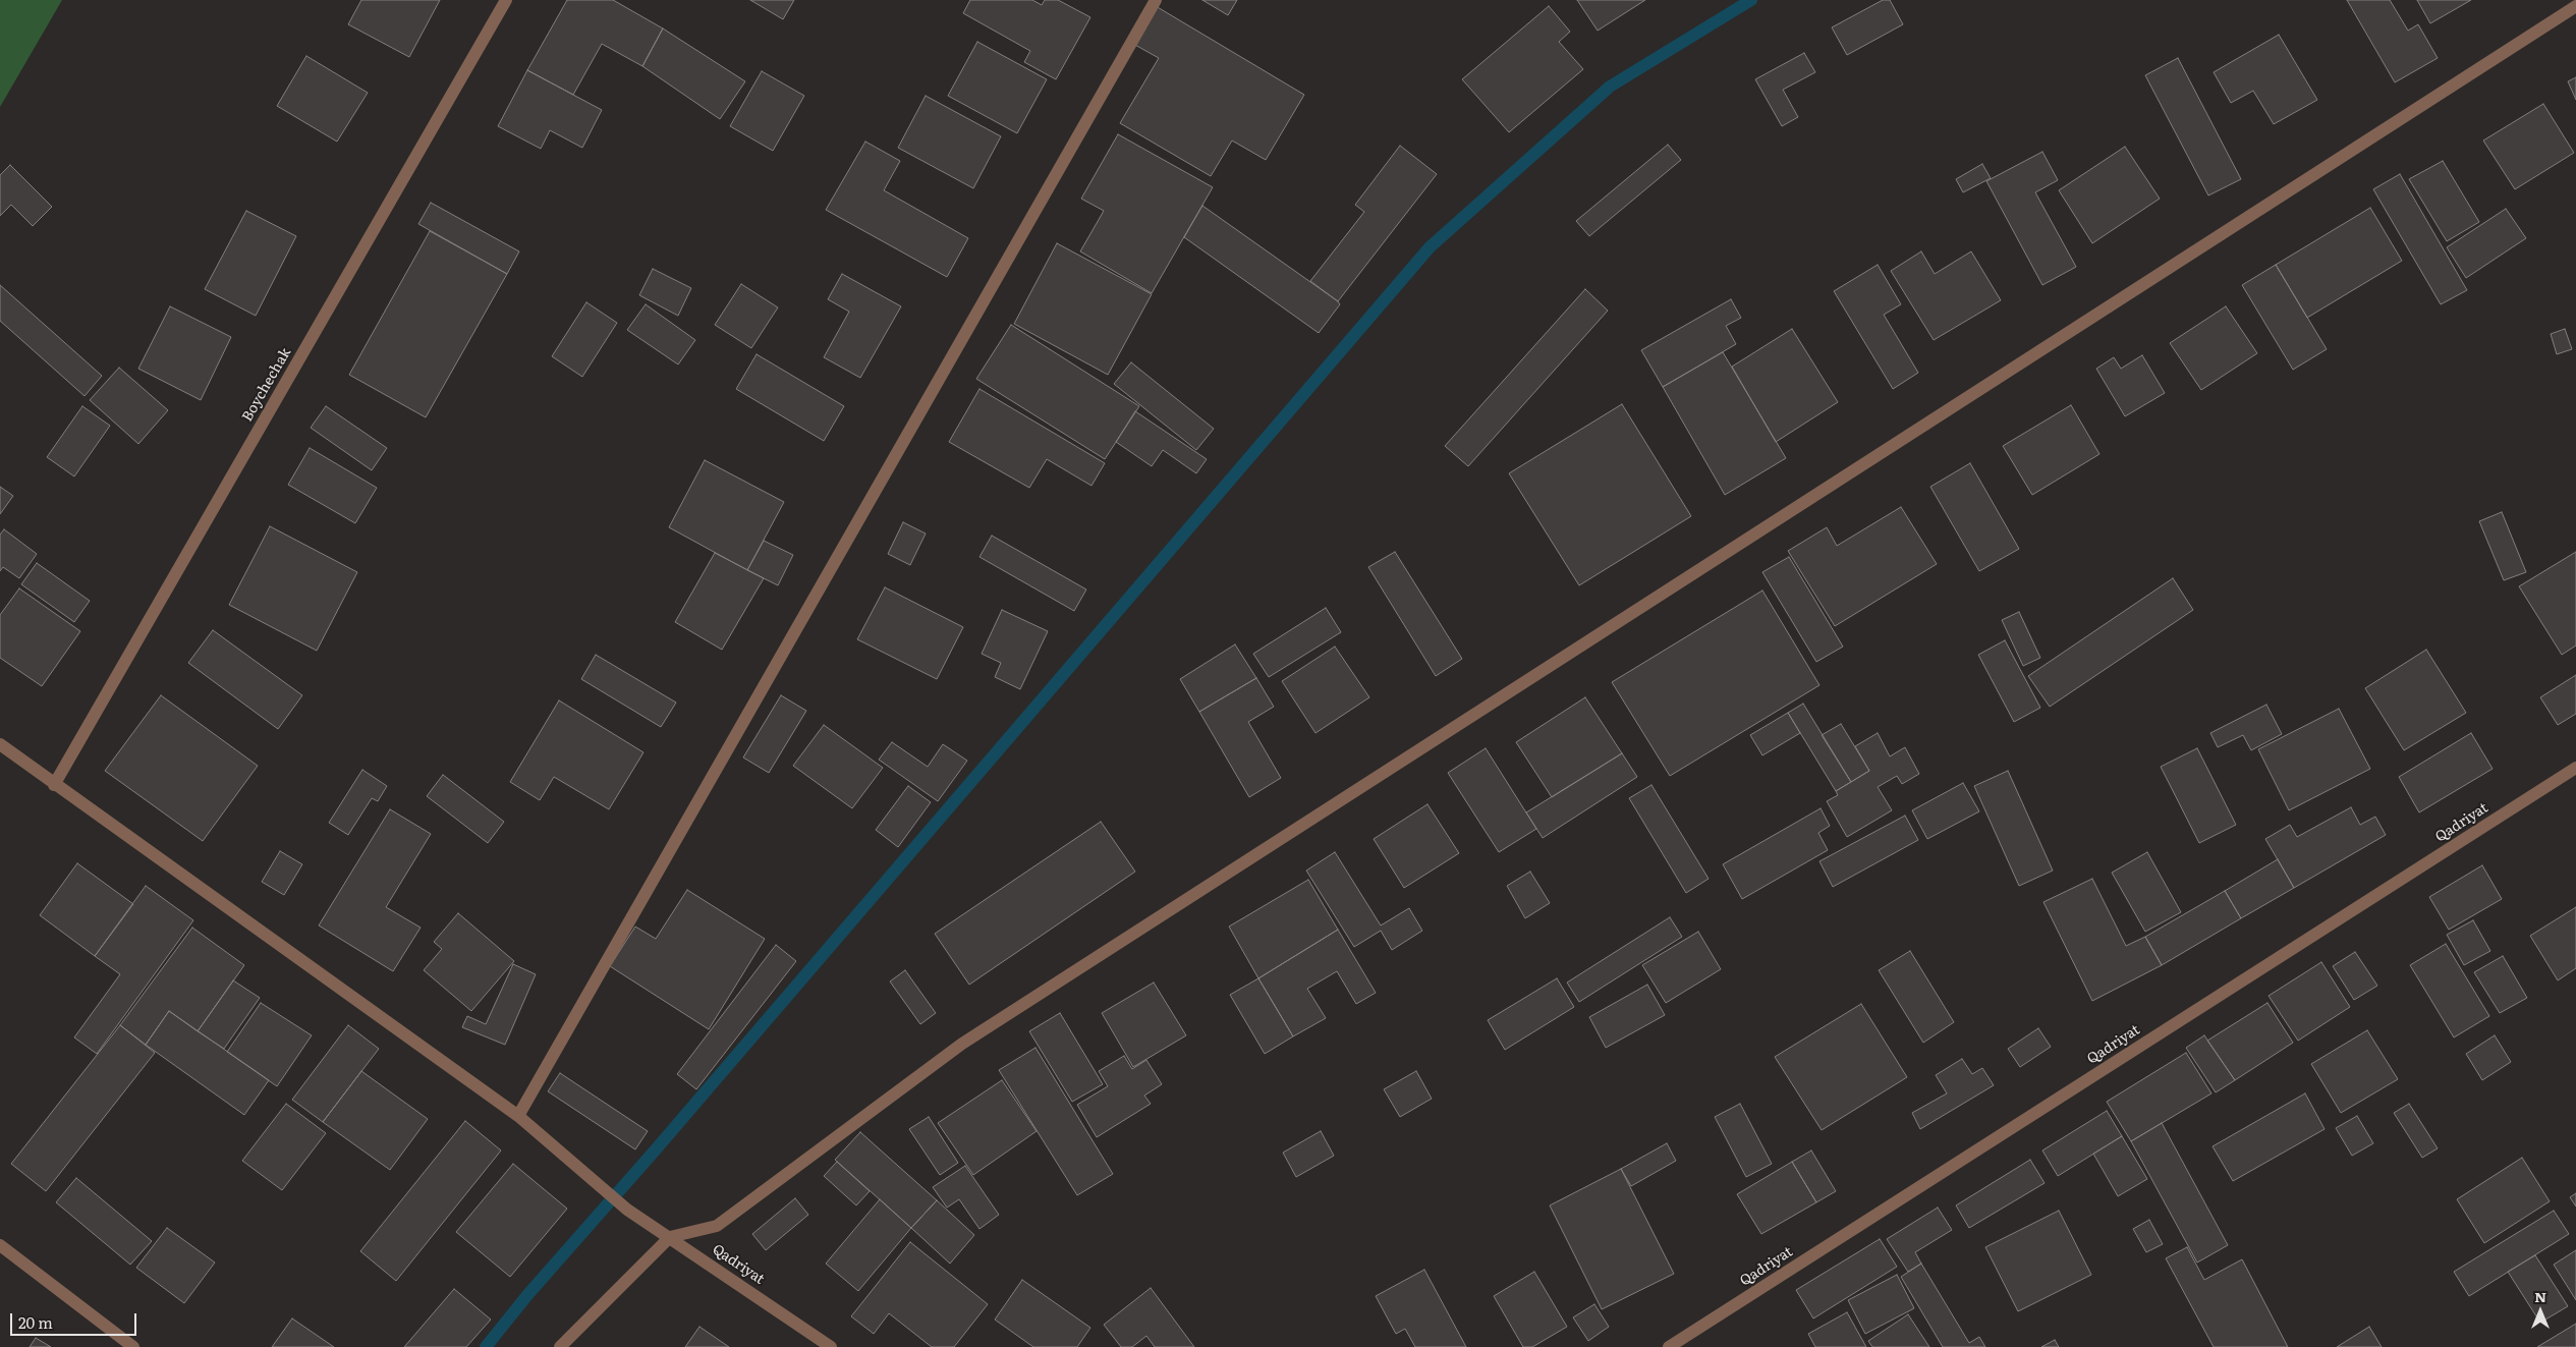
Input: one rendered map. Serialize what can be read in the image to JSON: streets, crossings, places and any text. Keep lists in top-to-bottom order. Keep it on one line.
{"streets":{"street":["Boychechak","Qadriyat"]},"crossings":[["Boychechak","Qadriyat"]],"scale_bar":"20 m","north":"top"}
